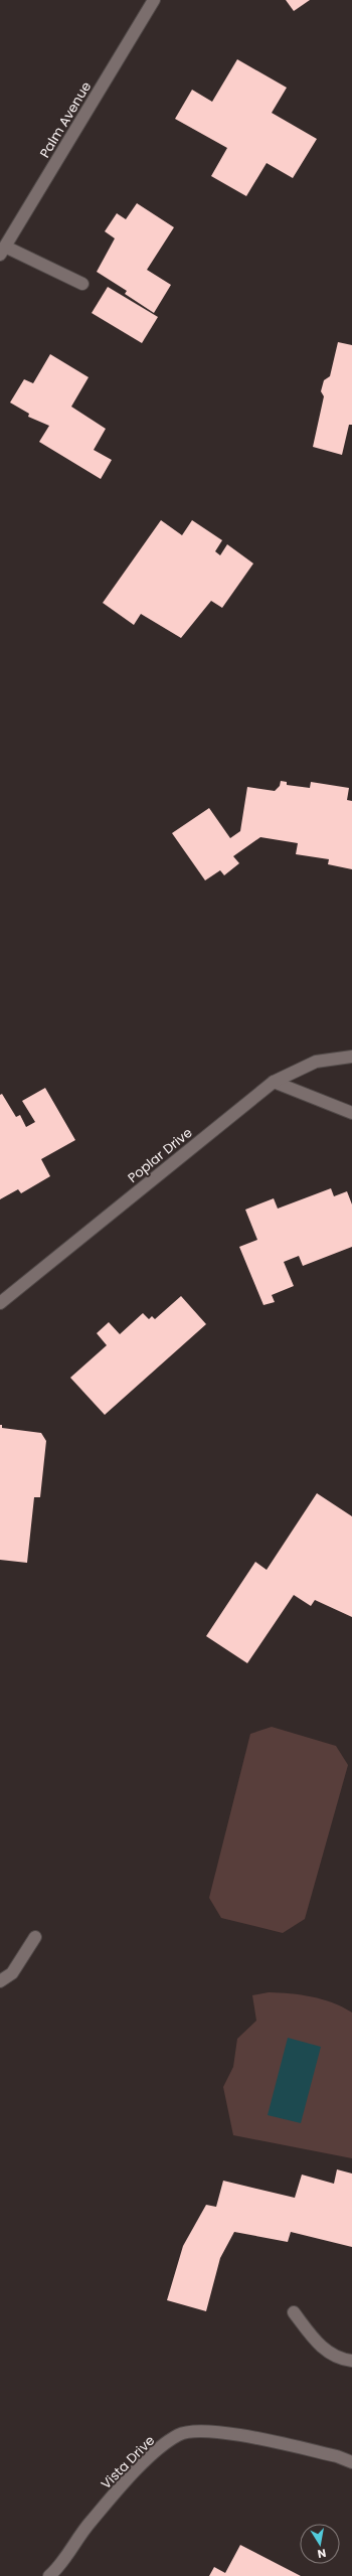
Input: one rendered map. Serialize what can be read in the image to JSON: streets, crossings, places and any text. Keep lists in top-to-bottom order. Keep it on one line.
{"streets":{"street":["Palm Avenue","Poplar Drive","Vista Drive"]},"north":"bottom"}
